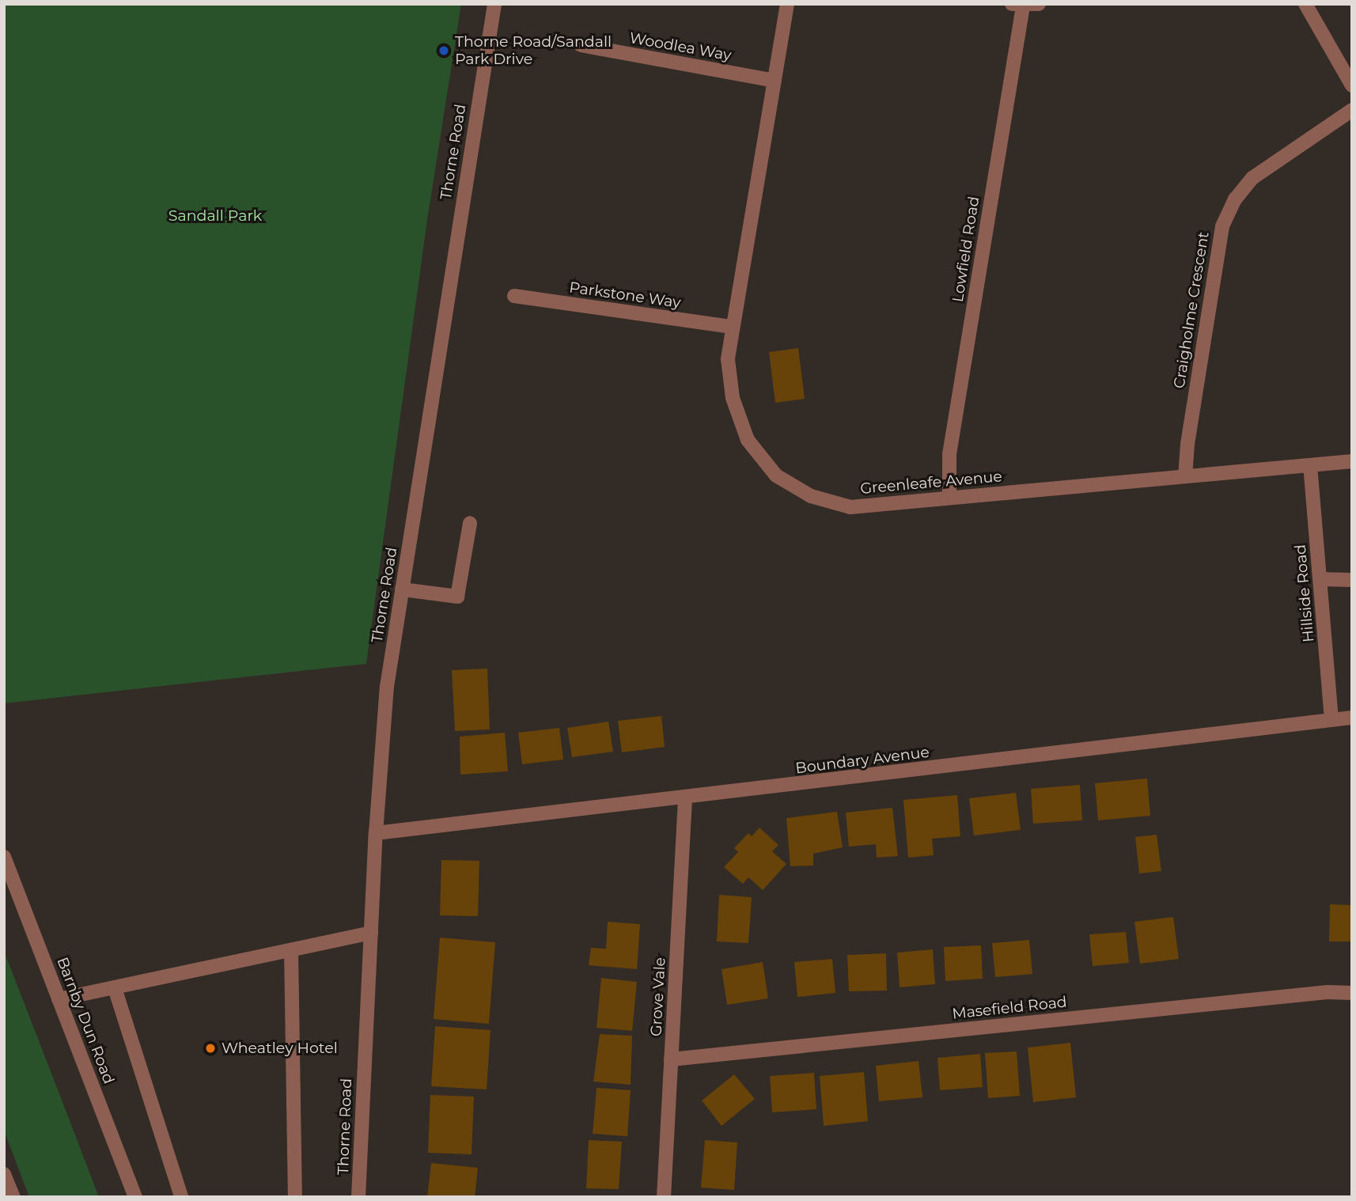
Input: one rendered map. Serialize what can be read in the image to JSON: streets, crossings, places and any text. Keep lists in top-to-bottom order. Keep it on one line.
{"streets":{"street":["Woodlea Way","Thorne Road","Lowfield Road","Parkstone Way","Craigholme Crescent","Greenleafe Avenue","Hillside Road","Boundary Avenue","Grove Vale","Masefield Road","Barnby Dun Road"]},"crossings":[["Woodlea Way","Greenleafe Avenue"],["Thorne Road","Boundary Avenue"],["Lowfield Road","Greenleafe Avenue"],["Parkstone Way","Greenleafe Avenue"],["Craigholme Crescent","Greenleafe Avenue"],["Greenleafe Avenue","Hillside Road"],["Hillside Road","Boundary Avenue"],["Boundary Avenue","Grove Vale"],["Grove Vale","Masefield Road"]],"parks":["Sandall Park"],"places":["Thorne Road/Sandall Park Drive","Wheatley Hotel"]}
